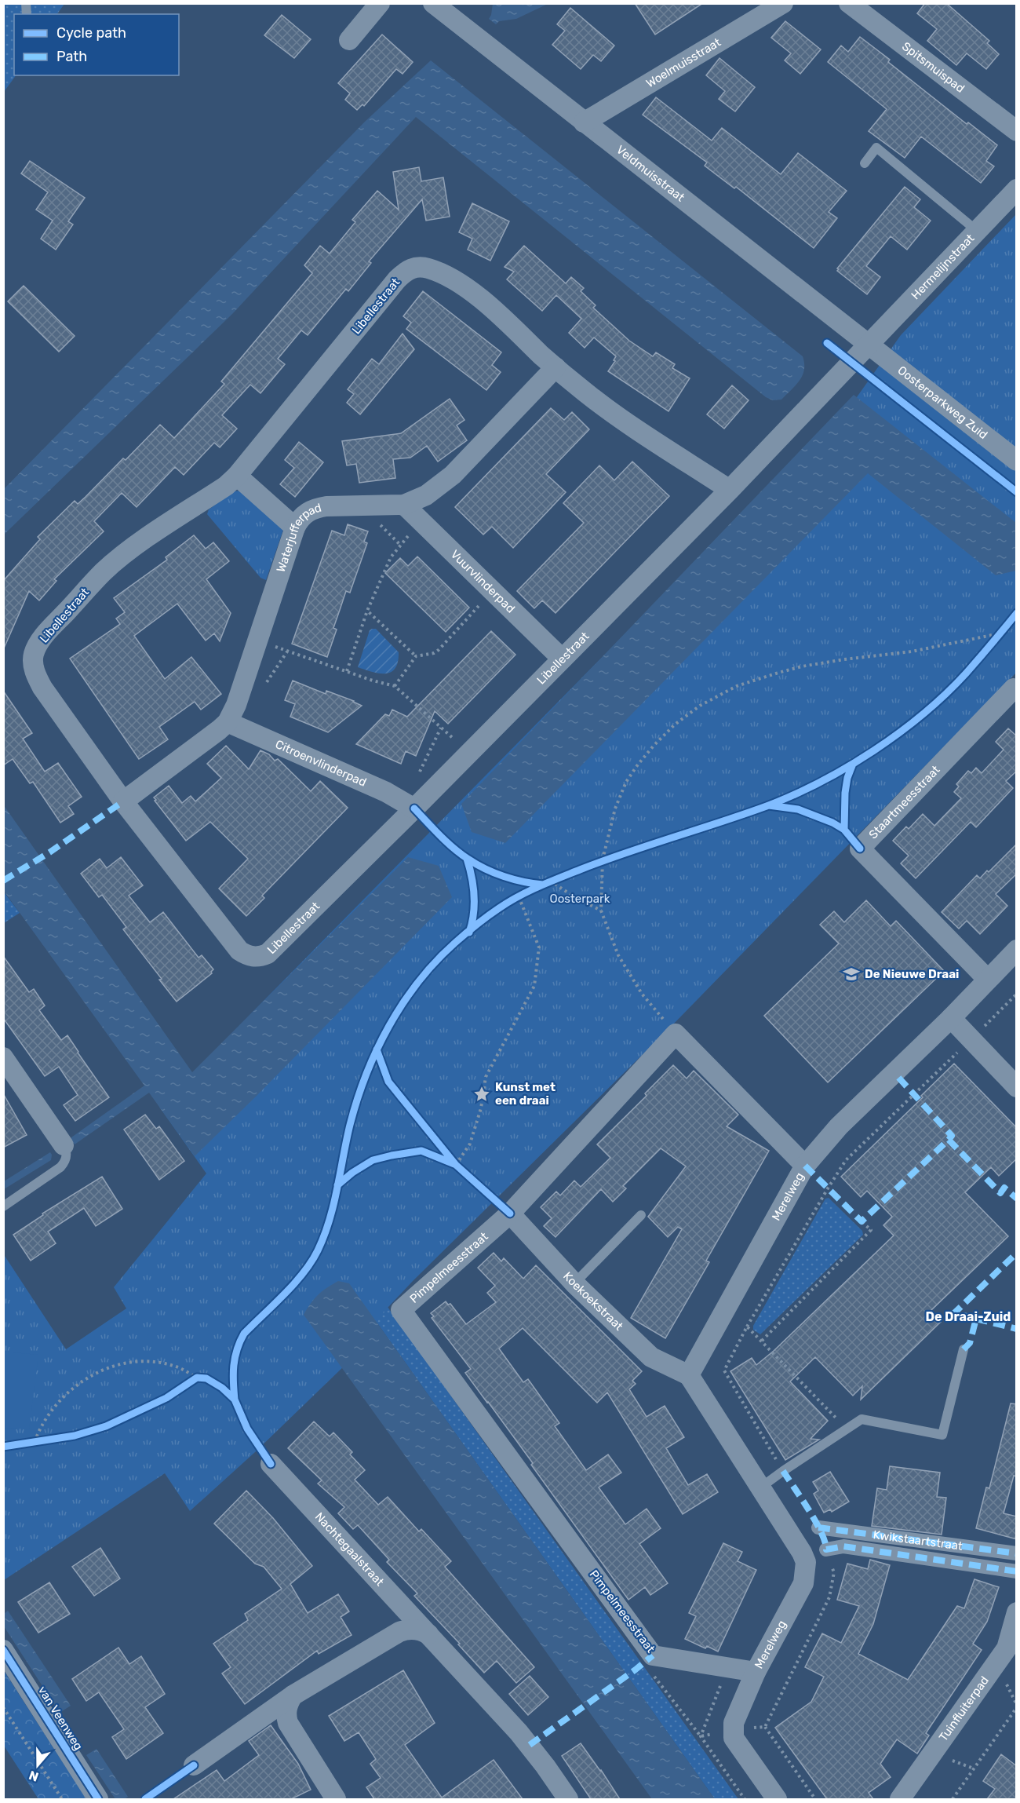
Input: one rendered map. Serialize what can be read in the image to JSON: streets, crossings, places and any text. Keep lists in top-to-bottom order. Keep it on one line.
{"streets":{"street":["Woelmuisstraat","Spitsmuispad","Veldmuisstraat","Hermelijnstraat","Libellestraat","Oosterparkweg Zuid","Waterjufferpad","Vuurvlinderpad","Citroenvlinderpad","Staartmeesstraat","Merelweg","Pimpelmeesstraat","Koekoekstraat","Kwikstaartstraat","Nachtegaalstraat","Tuinfluiterpad","van Veenweg"]},"crossings":[["Woelmuisstraat","Veldmuisstraat"],["Veldmuisstraat","Hermelijnstraat"],["Veldmuisstraat","Libellestraat"],["Veldmuisstraat","Oosterparkweg Zuid"],["Hermelijnstraat","Libellestraat"],["Hermelijnstraat","Oosterparkweg Zuid"],["Libellestraat","Oosterparkweg Zuid"],["Libellestraat","Waterjufferpad"],["Libellestraat","Vuurvlinderpad"],["Libellestraat","Citroenvlinderpad"],["Waterjufferpad","Vuurvlinderpad"],["Waterjufferpad","Citroenvlinderpad"],["Staartmeesstraat","Merelweg"],["Merelweg","Pimpelmeesstraat"],["Merelweg","Koekoekstraat"],["Pimpelmeesstraat","Koekoekstraat"]],"districts":["De Draai-Zuid"],"parks":["Oosterpark"],"places":{"school or university":["De Nieuwe Draai"],"place":["Kunst met een draai"]},"legend":["Cycle path","Path"],"north":"bottom"}
